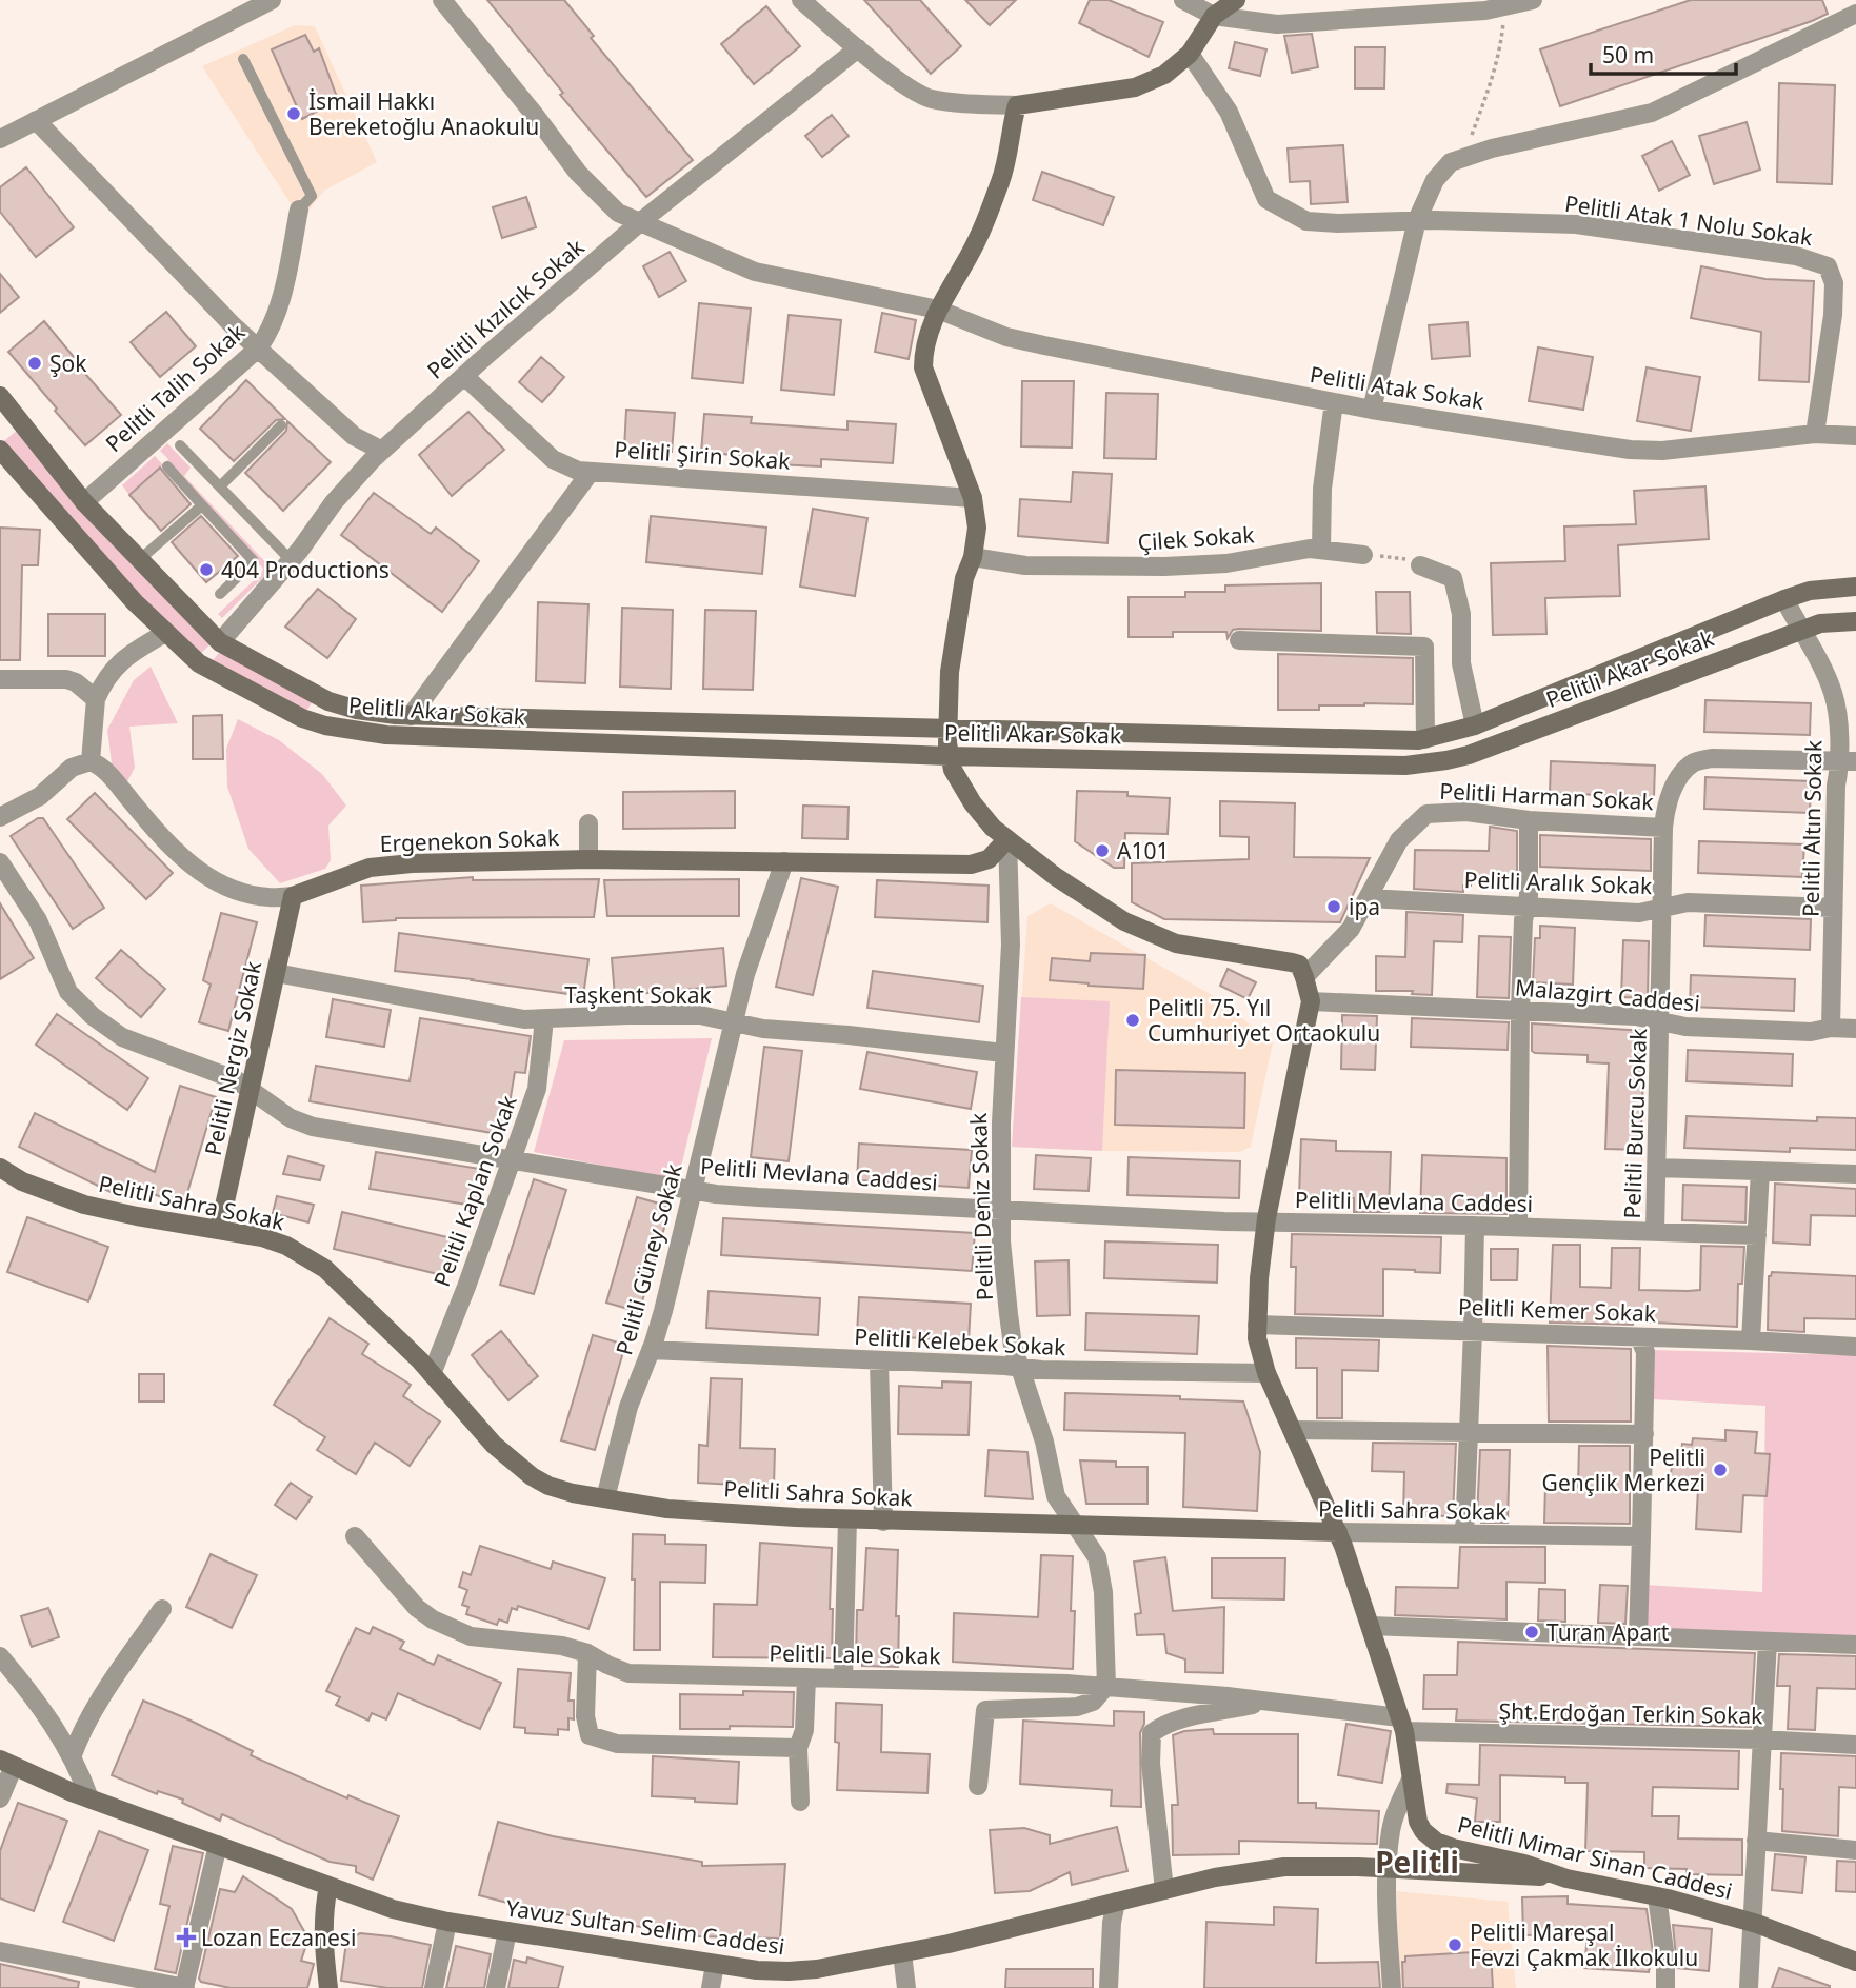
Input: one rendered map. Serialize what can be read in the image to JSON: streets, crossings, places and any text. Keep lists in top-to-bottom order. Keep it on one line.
{"streets":{"street":["Pelitli Atak 1 Nolu Sokak","Pelitli Kızılcık Sokak","Pelitli Talih Sokak","Pelitli Atak Sokak","Pelitli Şirin Sokak","Çilek Sokak","Pelitli Akar Sokak","Pelitli Harman Sokak","Pelitli Altın Sokak","Ergenekon Sokak","Pelitli Aralık Sokak","Taşkent Sokak","Malazgirt Caddesi","Pelitli Nergiz Sokak","Pelitli Burcu Sokak","Pelitli Mevlana Caddesi","Pelitli Kaplan Sokak","Pelitli Sahra Sokak","Pelitli Deniz Sokak","Pelitli Güney Sokak","Pelitli Kemer Sokak","Pelitli Kelebek Sokak","Pelitli Lale Sokak","Şht.Erdoğan Terkin Sokak","Pelitli Mimar Sinan Caddesi","Yavuz Sultan Selim Caddesi"]},"crossings":[["Pelitli Atak 1 Nolu Sokak","Pelitli Atak Sokak"],["Pelitli Kızılcık Sokak","Pelitli Atak Sokak"],["Pelitli Kızılcık Sokak","Pelitli Şirin Sokak"],["Pelitli Kızılcık Sokak","Pelitli Akar Sokak"],["Pelitli Talih Sokak","Pelitli Akar Sokak"],["Pelitli Akar Sokak","Pelitli Altın Sokak"],["Pelitli Harman Sokak","Pelitli Aralık Sokak"],["Pelitli Harman Sokak","Pelitli Burcu Sokak"],["Pelitli Altın Sokak","Pelitli Aralık Sokak"],["Pelitli Altın Sokak","Malazgirt Caddesi"],["Pelitli Altın Sokak","Pelitli Burcu Sokak"],["Ergenekon Sokak","Pelitli Nergiz Sokak"],["Ergenekon Sokak","Pelitli Deniz Sokak"],["Ergenekon Sokak","Pelitli Güney Sokak"],["Pelitli Aralık Sokak","Pelitli Burcu Sokak"],["Taşkent Sokak","Pelitli Nergiz Sokak"],["Taşkent Sokak","Pelitli Kaplan Sokak"],["Taşkent Sokak","Pelitli Deniz Sokak"],["Taşkent Sokak","Pelitli Güney Sokak"],["Malazgirt Caddesi","Pelitli Burcu Sokak"],["Malazgirt Caddesi","Pelitli Mimar Sinan Caddesi"],["Pelitli Nergiz Sokak","Pelitli Mevlana Caddesi"],["Pelitli Nergiz Sokak","Pelitli Sahra Sokak"],["Pelitli Burcu Sokak","Pelitli Mevlana Caddesi"],["Pelitli Mevlana Caddesi","Pelitli Kaplan Sokak"],["Pelitli Mevlana Caddesi","Pelitli Deniz Sokak"],["Pelitli Mevlana Caddesi","Pelitli Güney Sokak"],["Pelitli Mevlana Caddesi","Pelitli Mimar Sinan Caddesi"],["Pelitli Kaplan Sokak","Pelitli Sahra Sokak"],["Pelitli Sahra Sokak","Pelitli Deniz Sokak"],["Pelitli Sahra Sokak","Pelitli Güney Sokak"],["Pelitli Sahra Sokak","Pelitli Mimar Sinan Caddesi"],["Pelitli Deniz Sokak","Pelitli Kelebek Sokak"],["Pelitli Deniz Sokak","Pelitli Lale Sokak"],["Pelitli Güney Sokak","Pelitli Kelebek Sokak"],["Pelitli Kemer Sokak","Pelitli Mimar Sinan Caddesi"],["Pelitli Kelebek Sokak","Pelitli Mimar Sinan Caddesi"],["Pelitli Lale Sokak","Şht.Erdoğan Terkin Sokak"],["Pelitli Lale Sokak","Pelitli Mimar Sinan Caddesi"],["Şht.Erdoğan Terkin Sokak","Pelitli Mimar Sinan Caddesi"],["Pelitli Mimar Sinan Caddesi","Yavuz Sultan Selim Caddesi"]],"districts":["Pelitli"],"places":{"other":["İsmail Hakkı Bereketoğlu Anaokulu","Şok","404 Productions","A101","ipa","Pelitli 75. Yıl Cumhuriyet Ortaokulu","Pelitli Gençlik Merkezi","Turan Apart","Pelitli Mareşal Fevzi Çakmak İlkokulu"],"health":["Lozan Eczanesi"]},"scale_bar":"50 m"}
